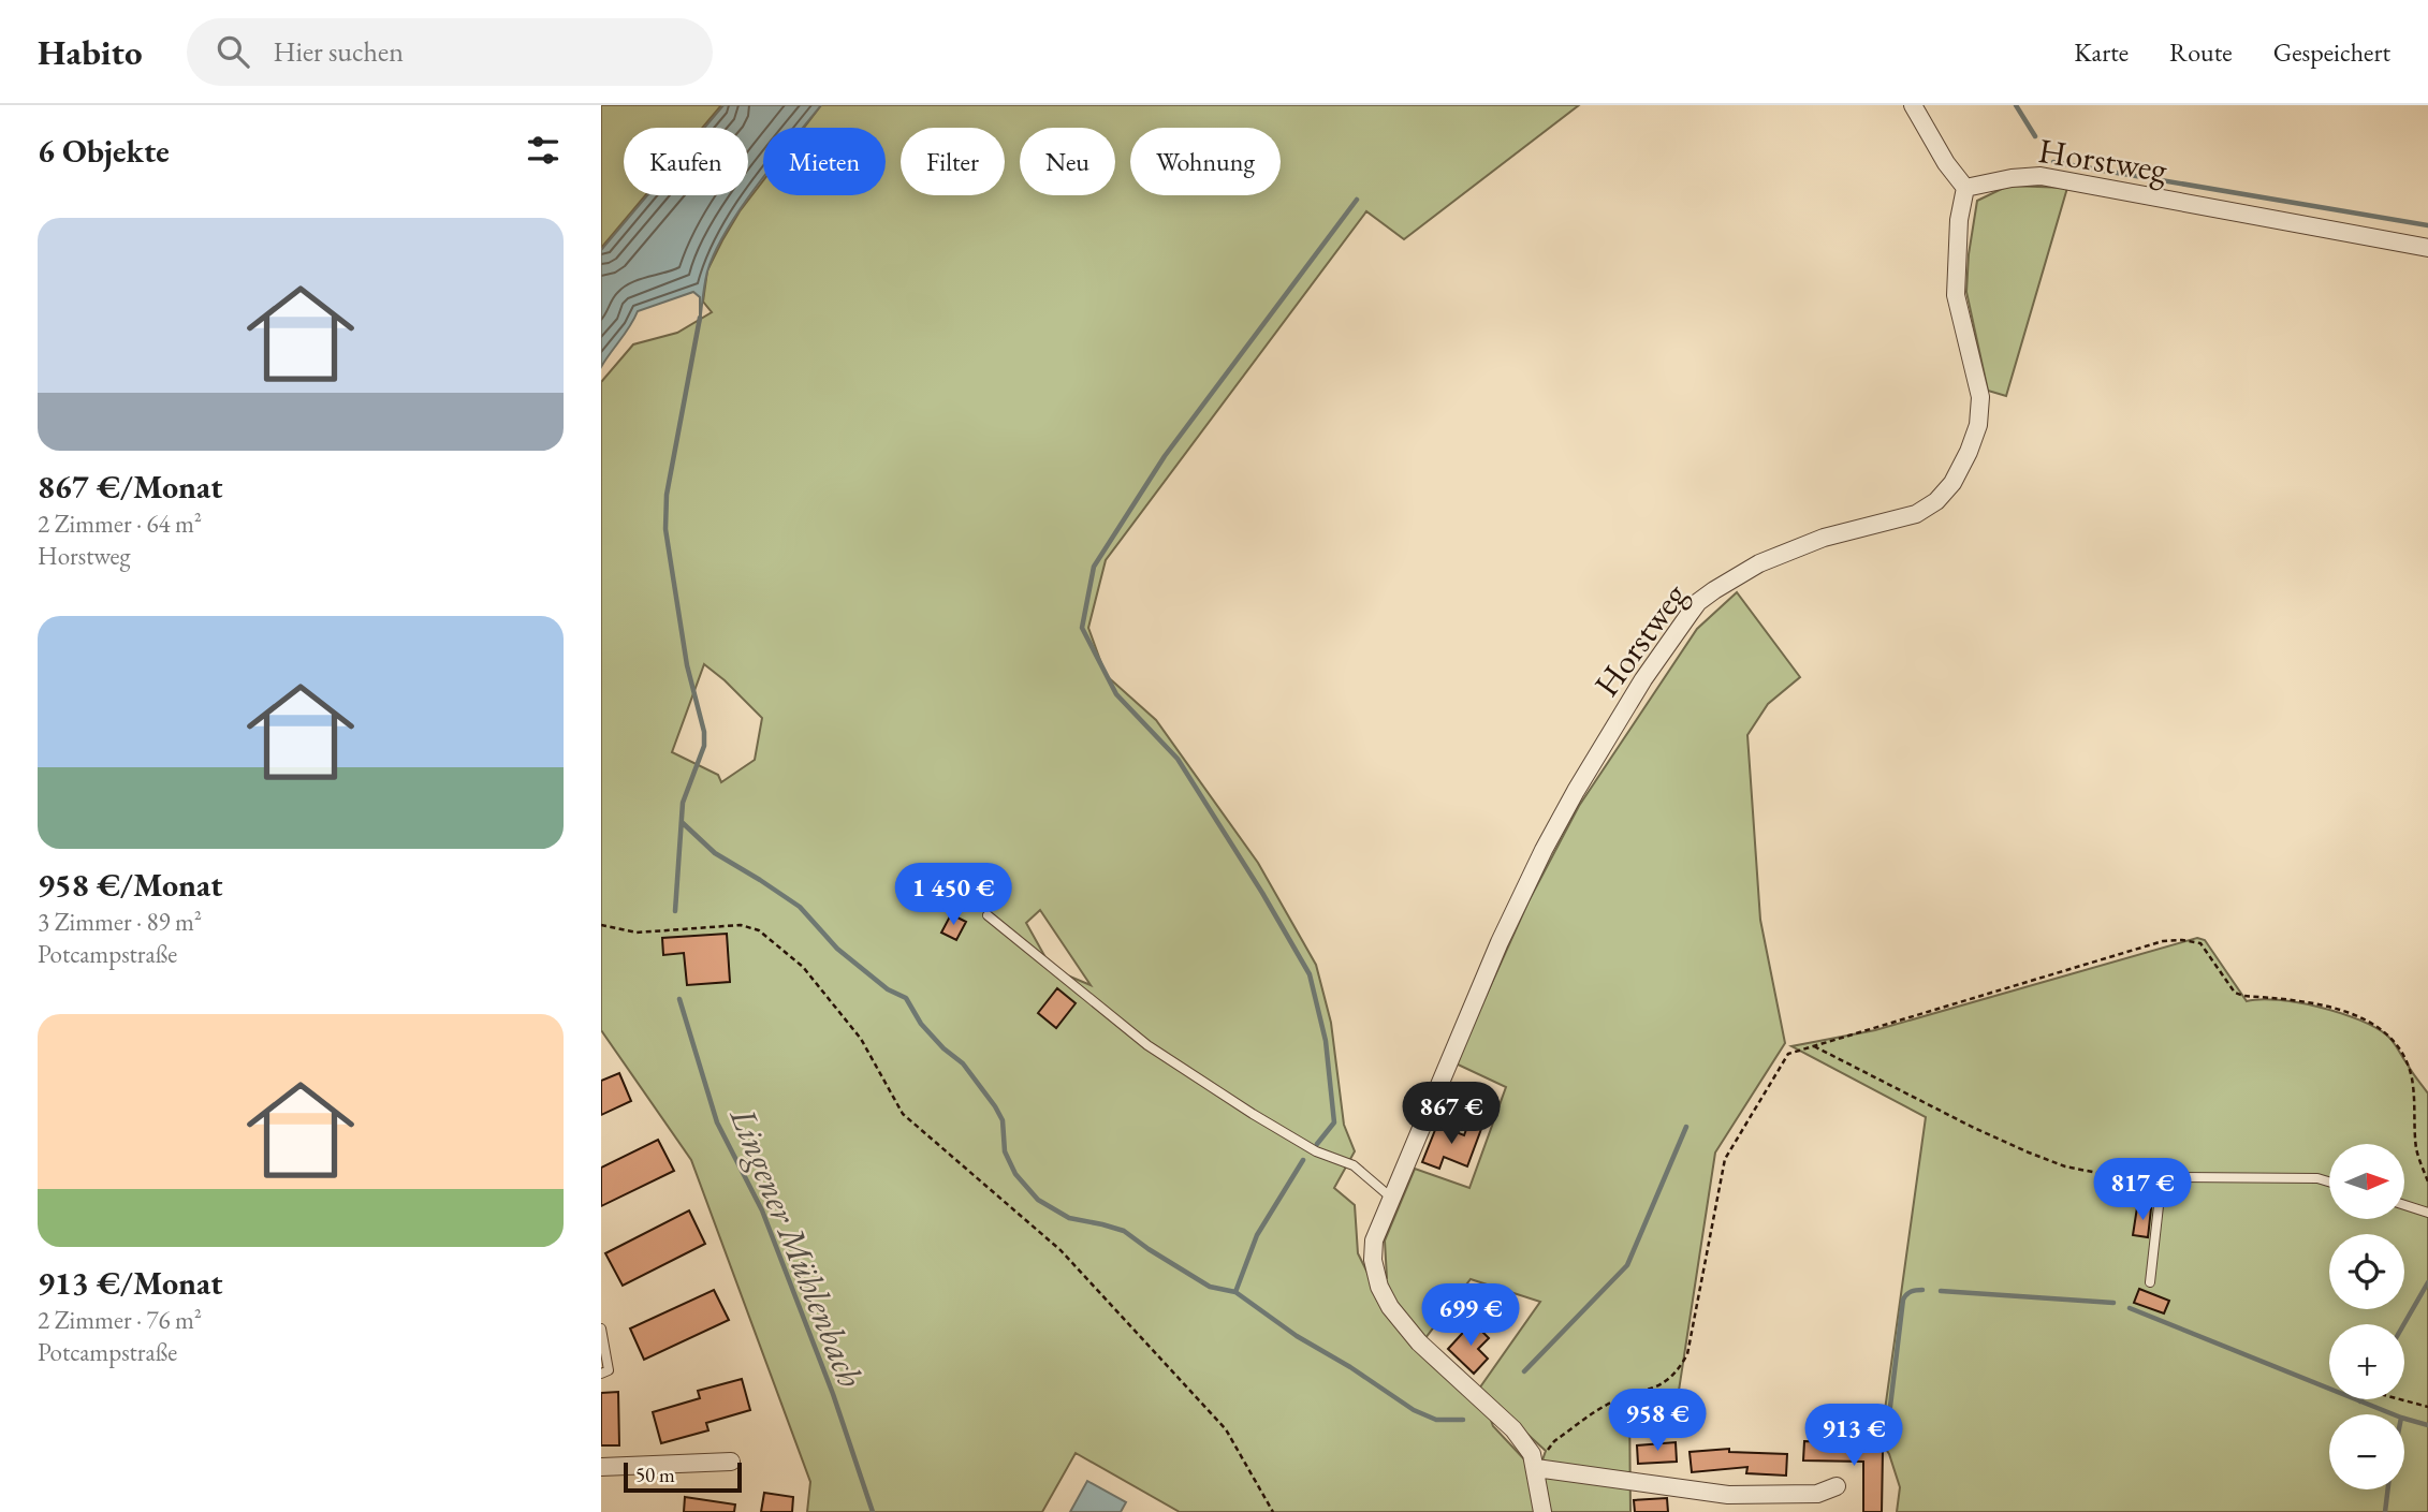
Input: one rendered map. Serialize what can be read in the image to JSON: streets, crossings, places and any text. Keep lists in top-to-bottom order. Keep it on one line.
{"streets":{"street":["Horstweg"]},"water":["Lingener Mühlenbach"],"scale_bar":"50 m","north":"right","page":{"header":"Habito","search":"Hier suchen","nav":["Karte","Route","Gespeichert"],"heading":"6 Objekte","chip":["Kaufen","Mieten","Filter","Neu","Wohnung"],"list":[{"name":"867 €/Monat","note":"2 Zimmer · 64 m² · Horstweg"},{"name":"958 €/Monat","note":"3 Zimmer · 89 m² · Potcampstraße"},{"name":"913 €/Monat","note":"2 Zimmer · 76 m² · Potcampstraße"}],"price":["1 450 €","867 €","817 €","699 €","958 €","913 €"],"map_buttons":["+","−"],"scale":"50 m"}}
